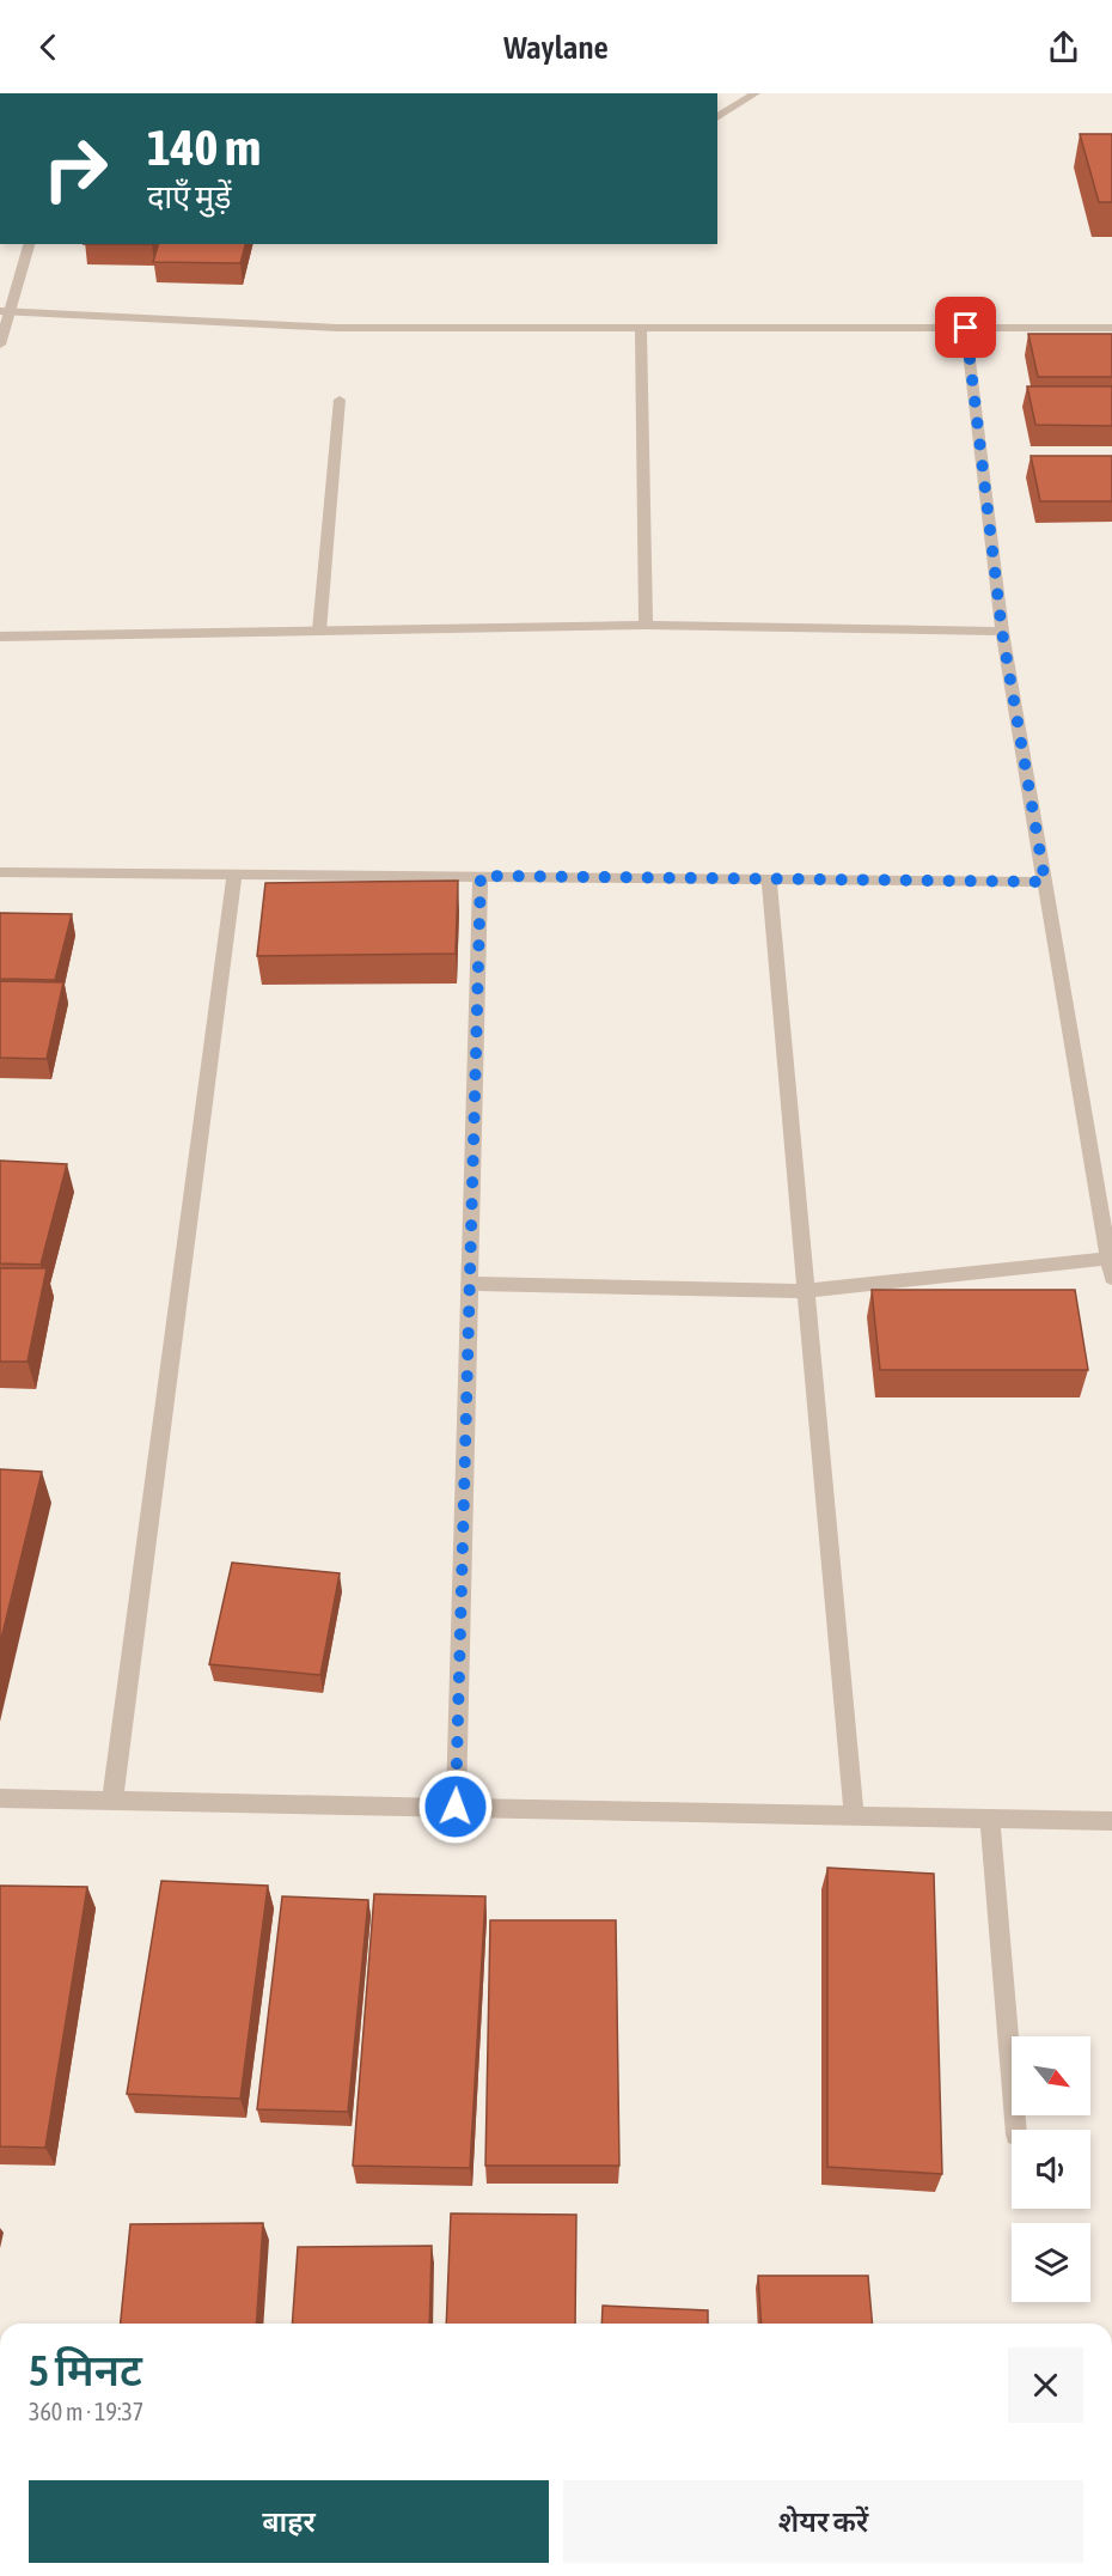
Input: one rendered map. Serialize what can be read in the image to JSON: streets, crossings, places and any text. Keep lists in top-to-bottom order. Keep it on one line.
{"north":"bottom right","page":{"header":"Waylane","turn":["140 m","दाएँ मुड़ें"],"heading":["5 मिनट","360 m · 19:37"],"buttons":["बाहर","शेयर करें"]}}
